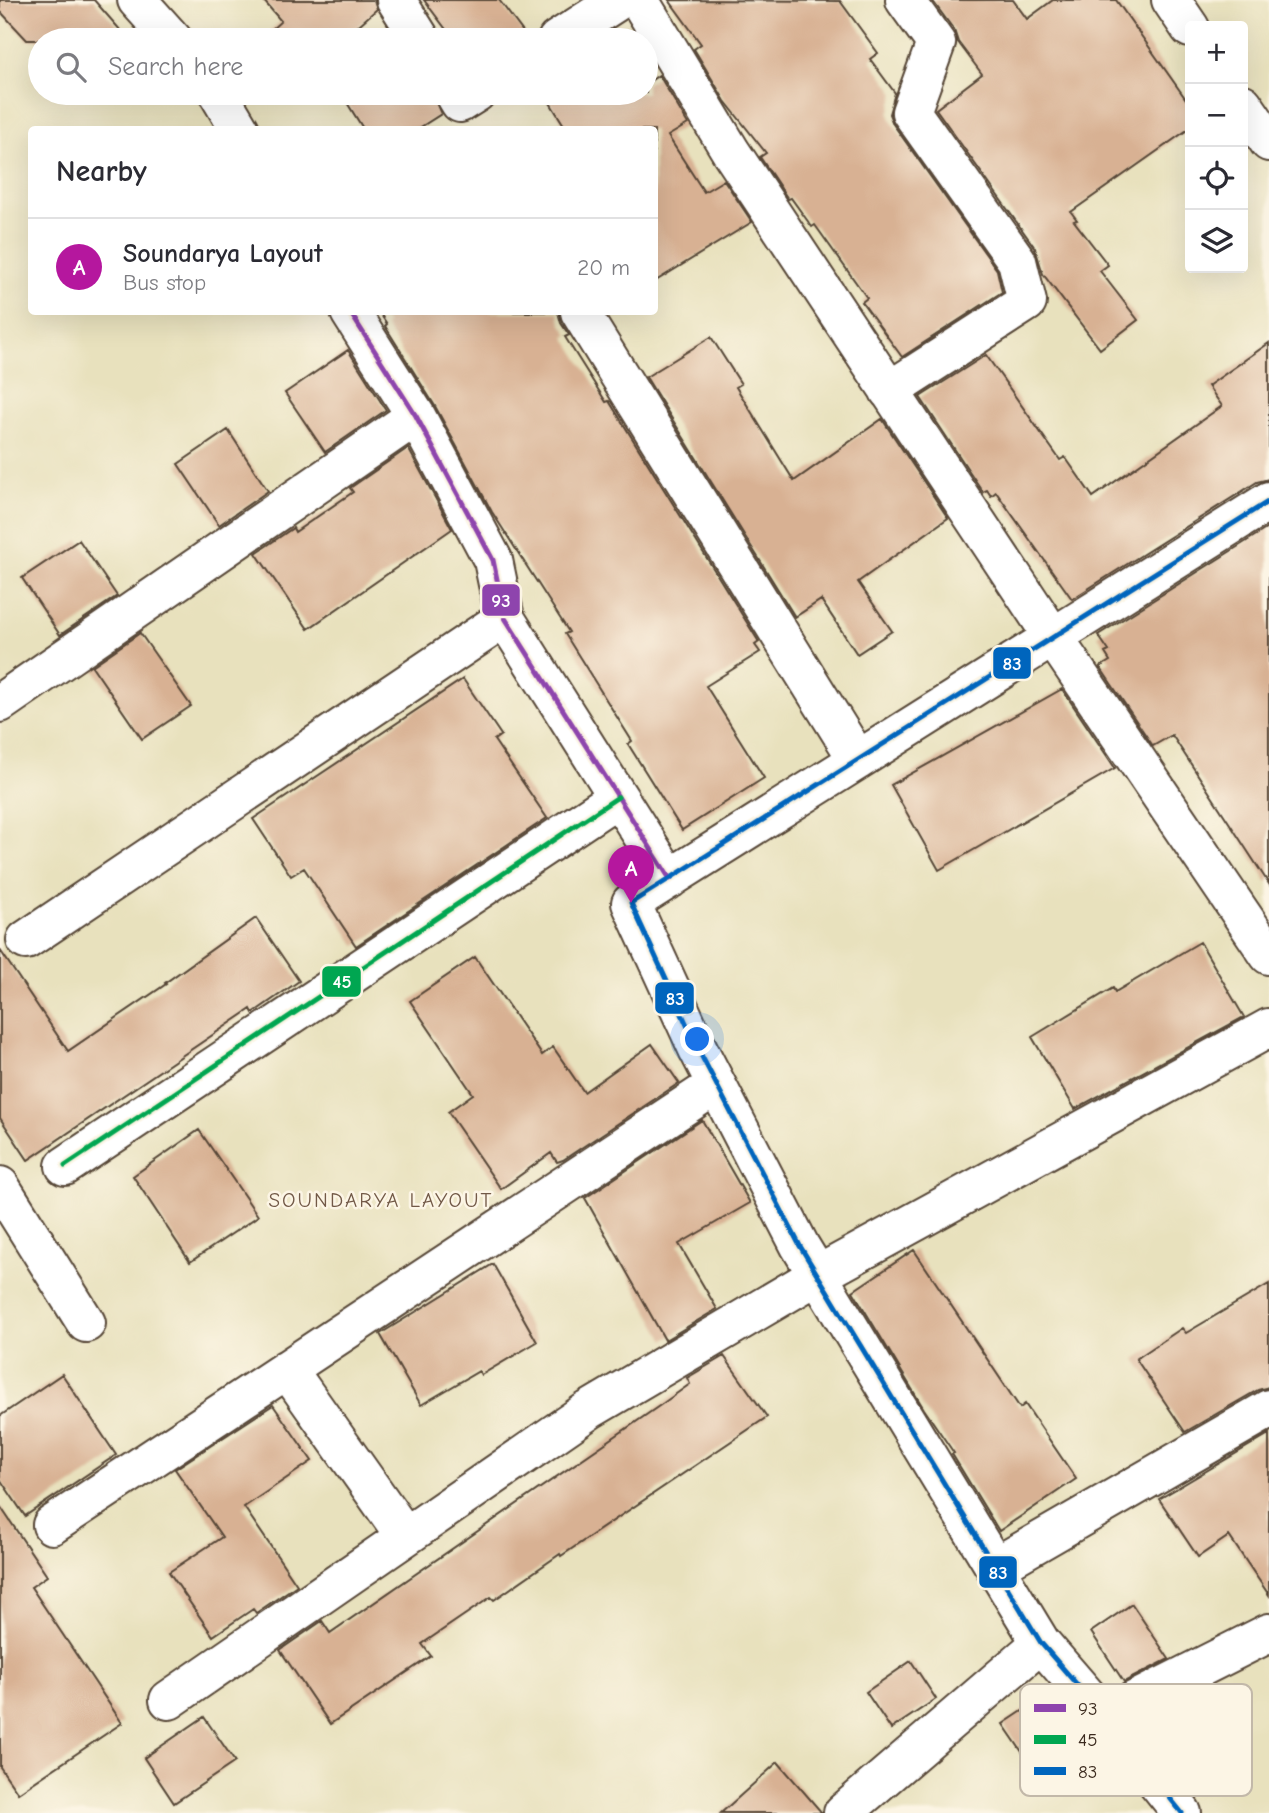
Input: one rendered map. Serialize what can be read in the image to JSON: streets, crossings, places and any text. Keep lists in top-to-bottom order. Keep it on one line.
{"districts":["SOUNDARYA LAYOUT"],"lines":["transit line 93","transit line 83","transit line 45"],"legend":["93","45","83"],"page":{"map_buttons":["+","−"],"search":"Search here","heading":"Nearby","list":[{"mark":"A","name":"Soundarya Layout","note":"Bus stop","value":"20 m"}],"pins":"A"}}
